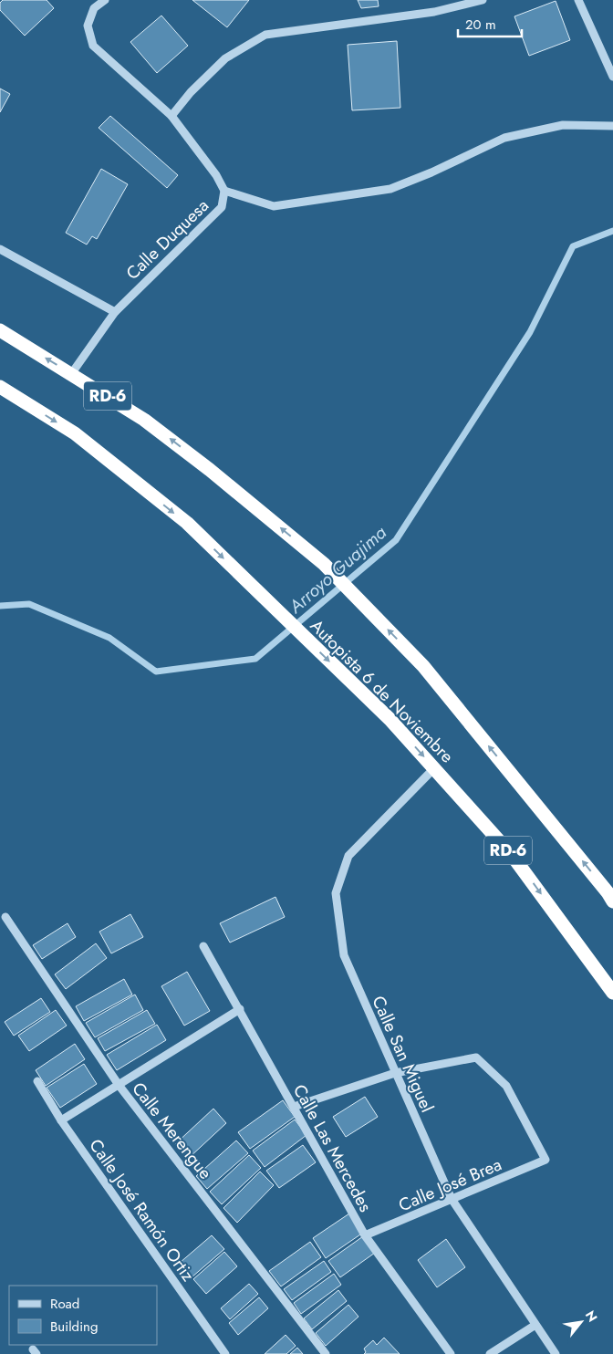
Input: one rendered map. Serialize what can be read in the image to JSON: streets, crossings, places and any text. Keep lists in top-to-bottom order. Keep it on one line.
{"streets":{"highway":["RD-6","Autopista 6 de Noviembre"],"street":["Calle Duquesa","Calle San Miguel","Calle Merengue","Calle Las Mercedes","Calle José Brea","Calle José Ramón Ortiz"]},"crossings":[["Calle Duquesa","RD-6"],["Autopista 6 de Noviembre","Calle San Miguel"],["Calle San Miguel","Calle José Brea"],["Calle Las Mercedes","Calle José Brea"]],"water":["Arroyo Guajima"],"legend":["Road","Building"],"scale_bar":"20 m","north":"top right"}
